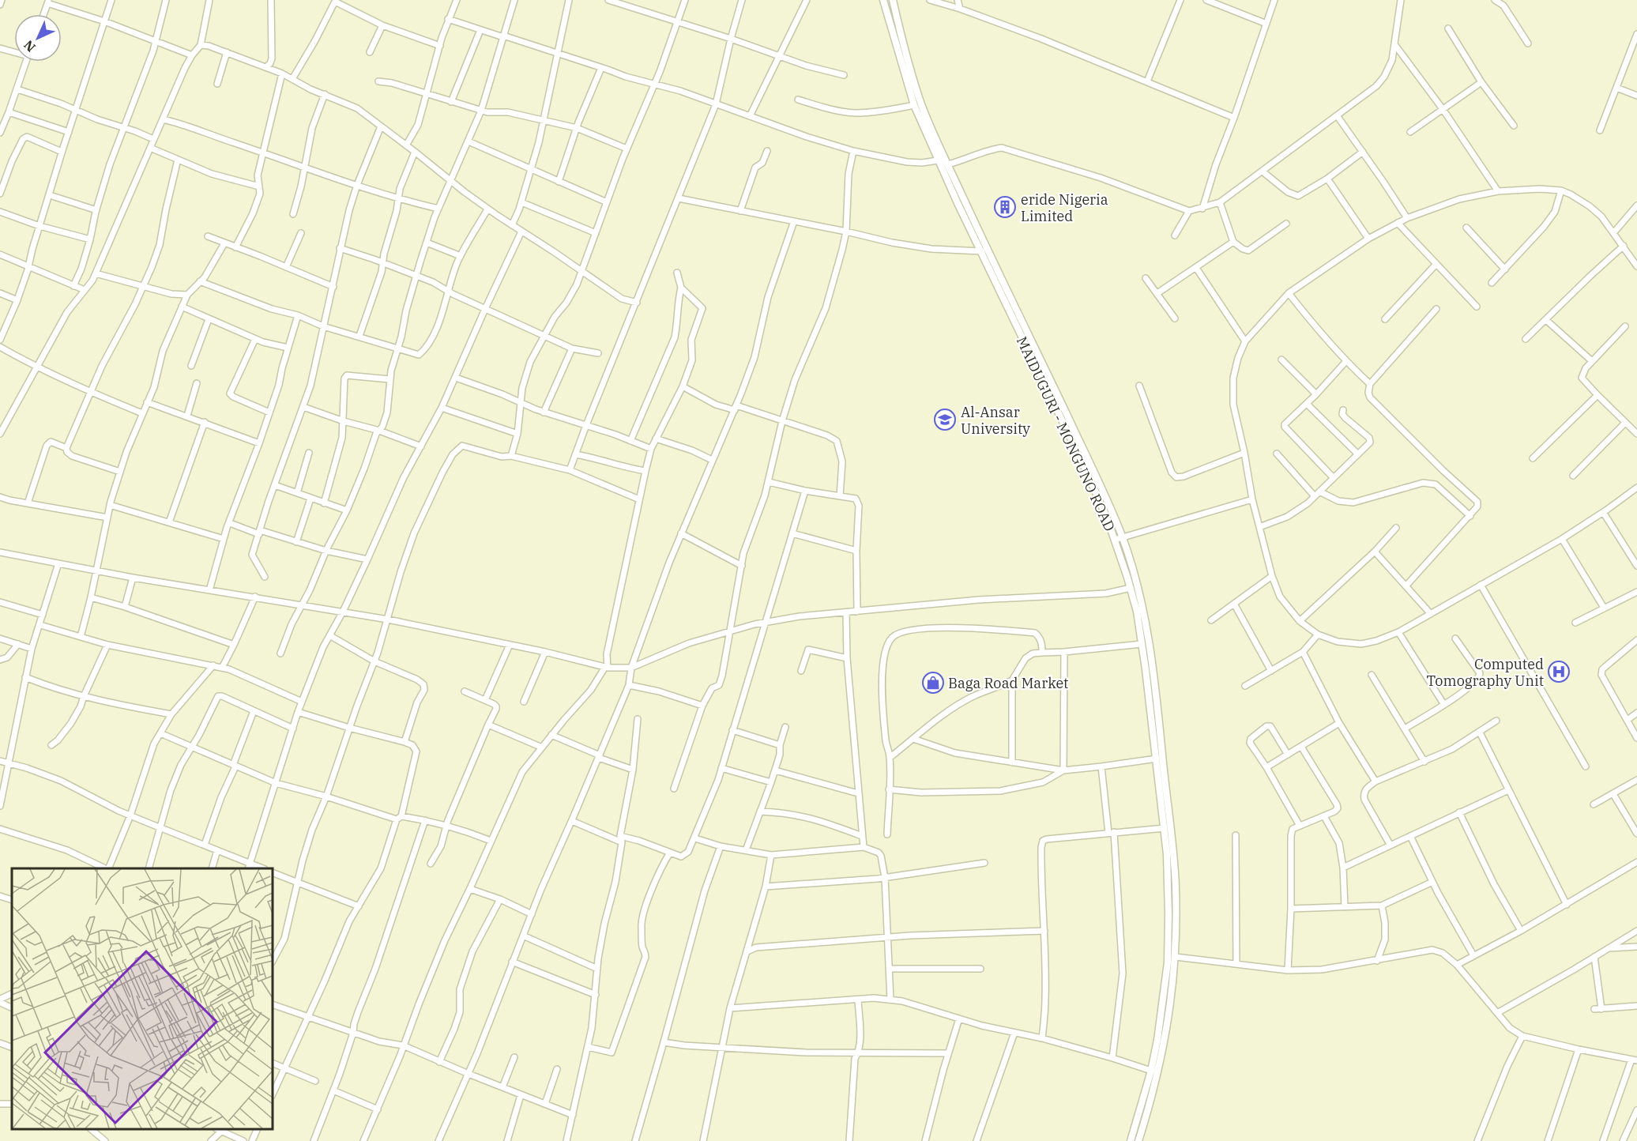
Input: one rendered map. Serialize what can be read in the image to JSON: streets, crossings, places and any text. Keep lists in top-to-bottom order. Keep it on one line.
{"streets":{"main road":["MAIDUGURI - MONGUNO ROAD"]},"places":{"building":["eride Nigeria Limited"],"school or university":["Al-Ansar University"],"hospital":["Computed Tomography Unit"],"shop":["Baga Road Market"]},"north":"bottom left"}
